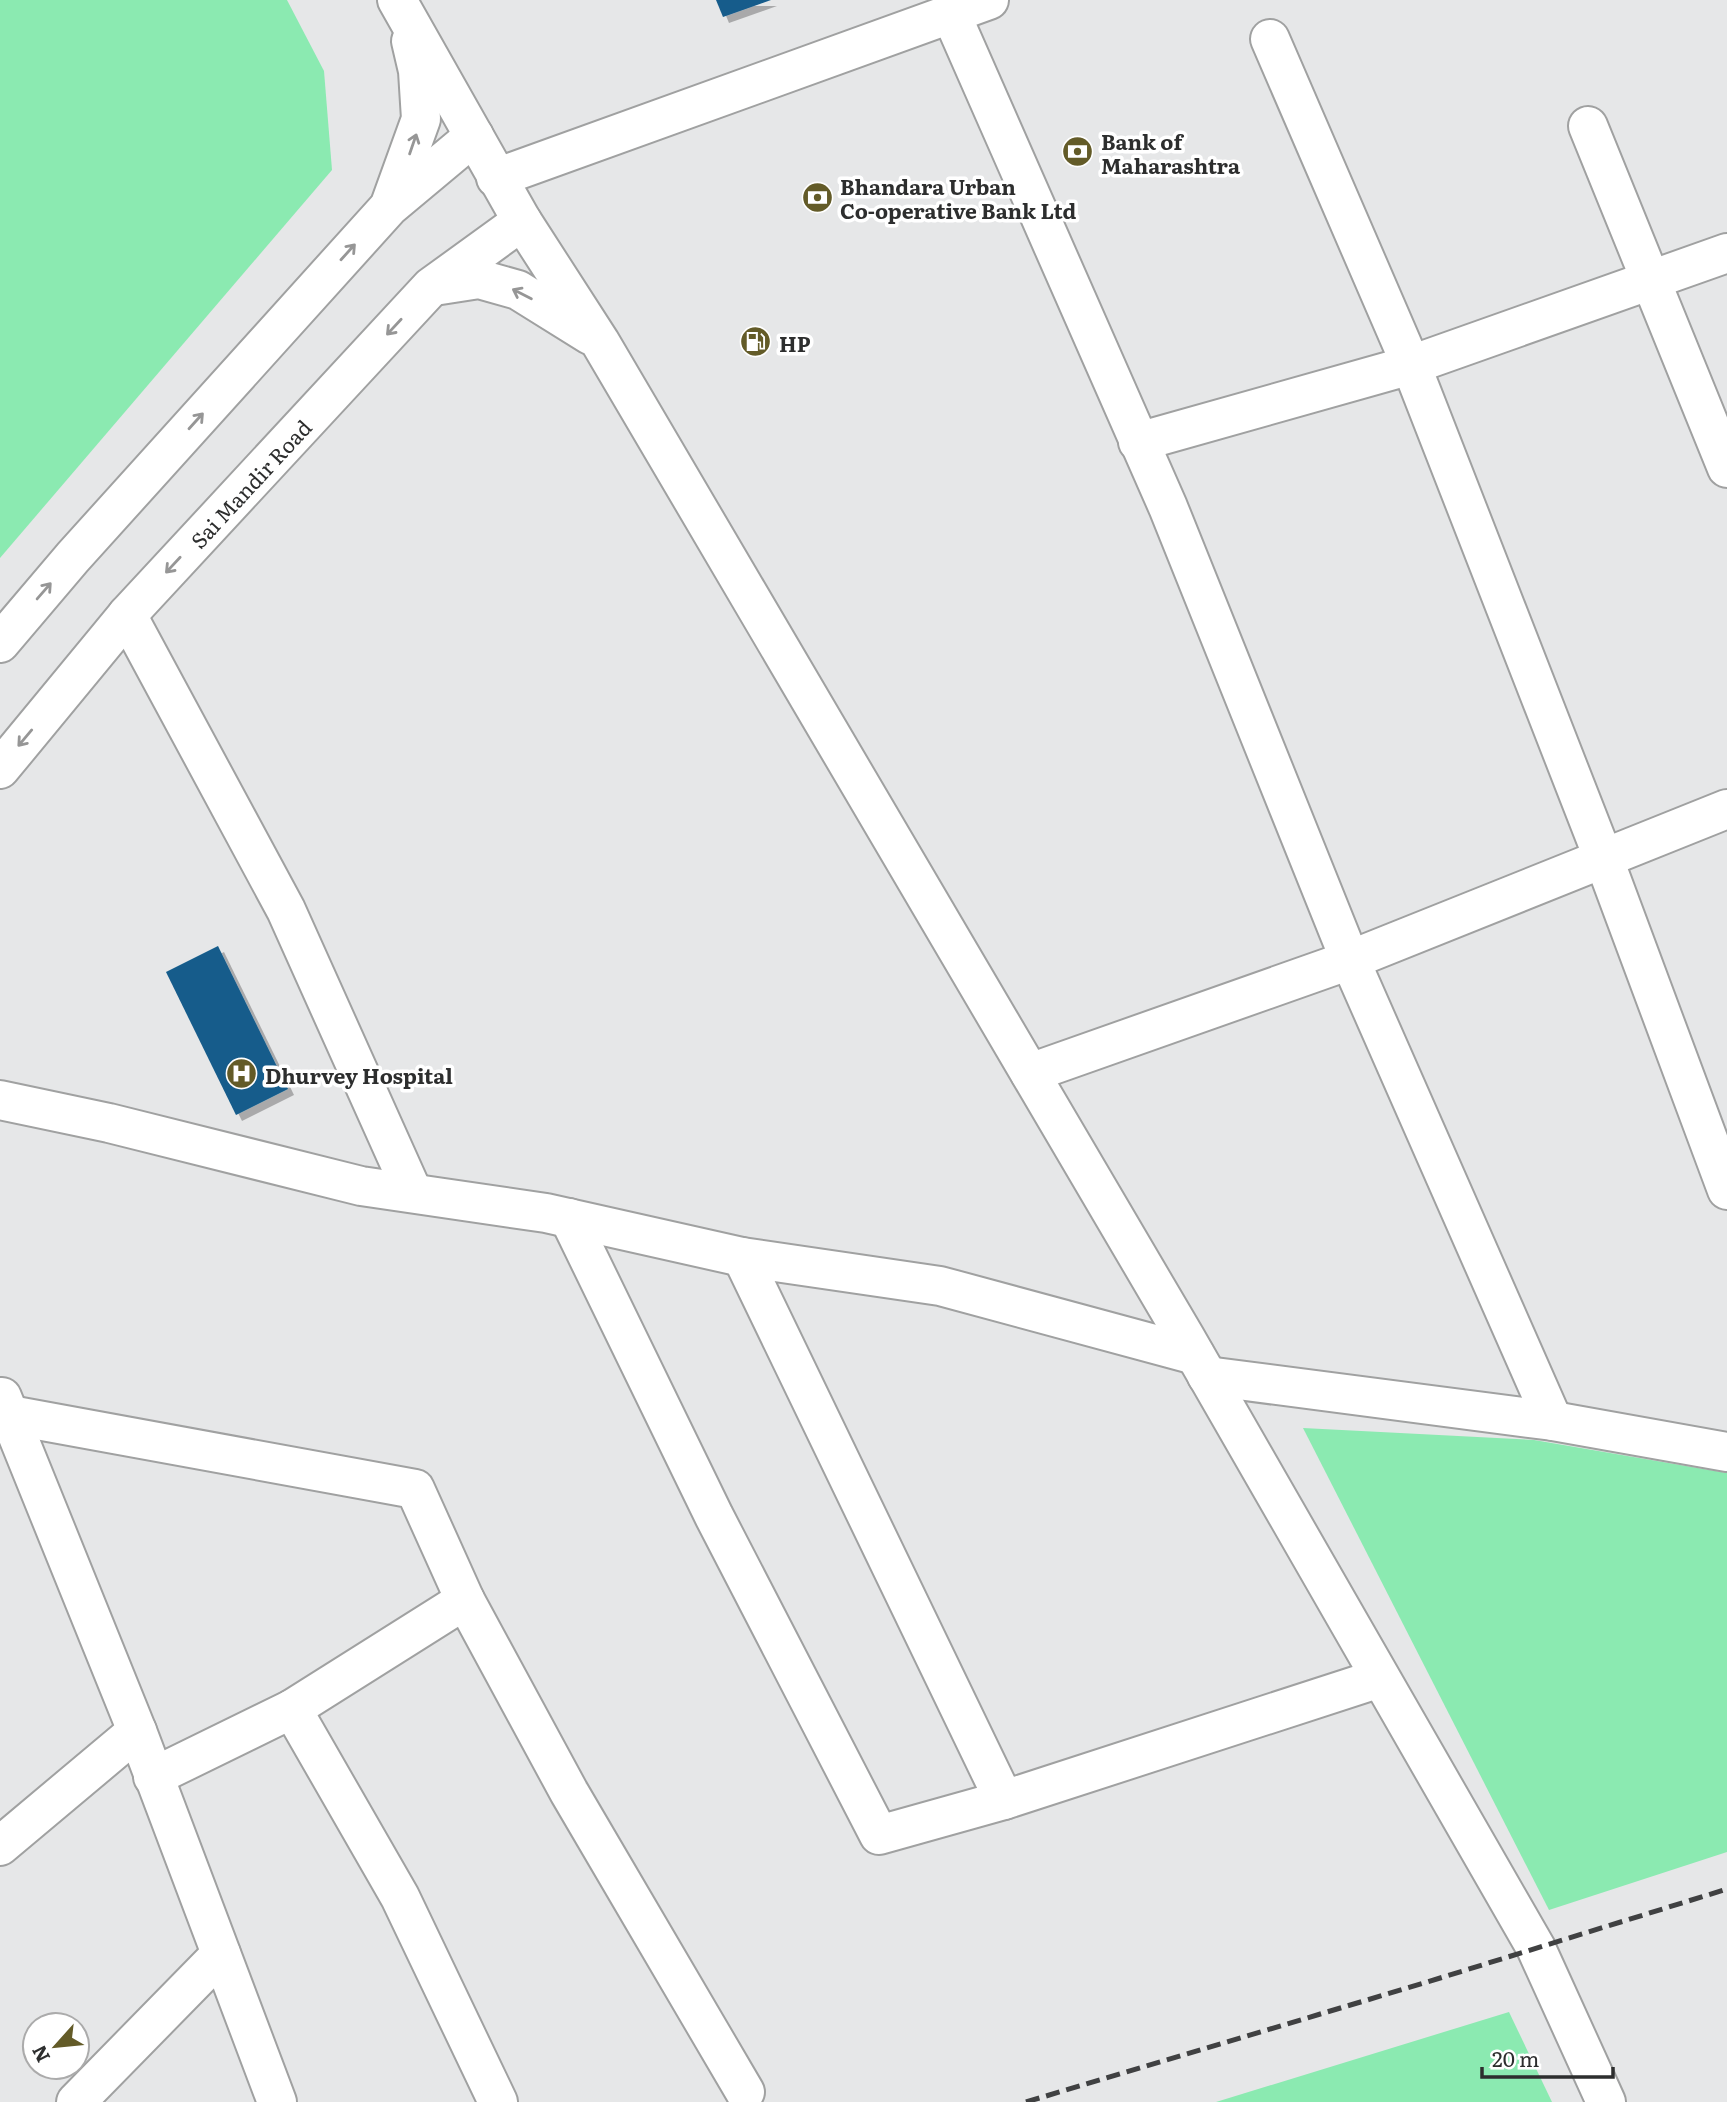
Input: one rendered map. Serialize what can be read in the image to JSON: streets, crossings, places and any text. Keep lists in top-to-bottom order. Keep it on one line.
{"streets":{"main road":["Sai Mandir Road"]},"places":{"bank":["Bank of Maharashtra","Bhandara Urban Co-operative Bank Ltd"],"fuel station":["HP"],"hospital":["Dhurvey Hospital"]},"scale_bar":"20 m","north":"bottom left"}
